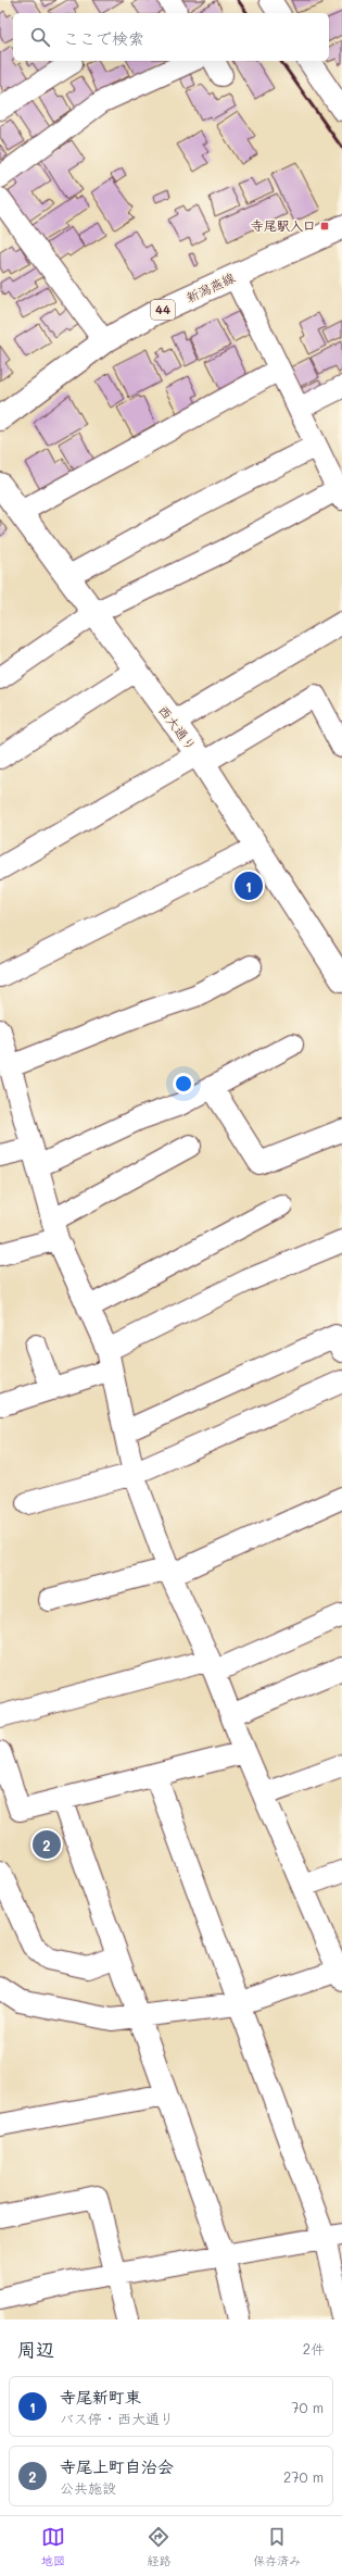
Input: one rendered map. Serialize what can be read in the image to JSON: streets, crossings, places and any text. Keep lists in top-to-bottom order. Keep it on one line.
{"streets":{"street":["新潟燕線","44","西大通り"]},"places":{"transit":["寺尾駅入口"]},"page":{"search":"ここで検索","pins":["1","2"],"heading":["周辺","2件"],"list":[{"mark":"1","name":"寺尾新町東","note":"バス停 · 西大通り","value":"70 m"},{"mark":"2","name":"寺尾上町自治会","note":"公共施設","value":"270 m"}],"nav":["地図","経路","保存済み"]}}
